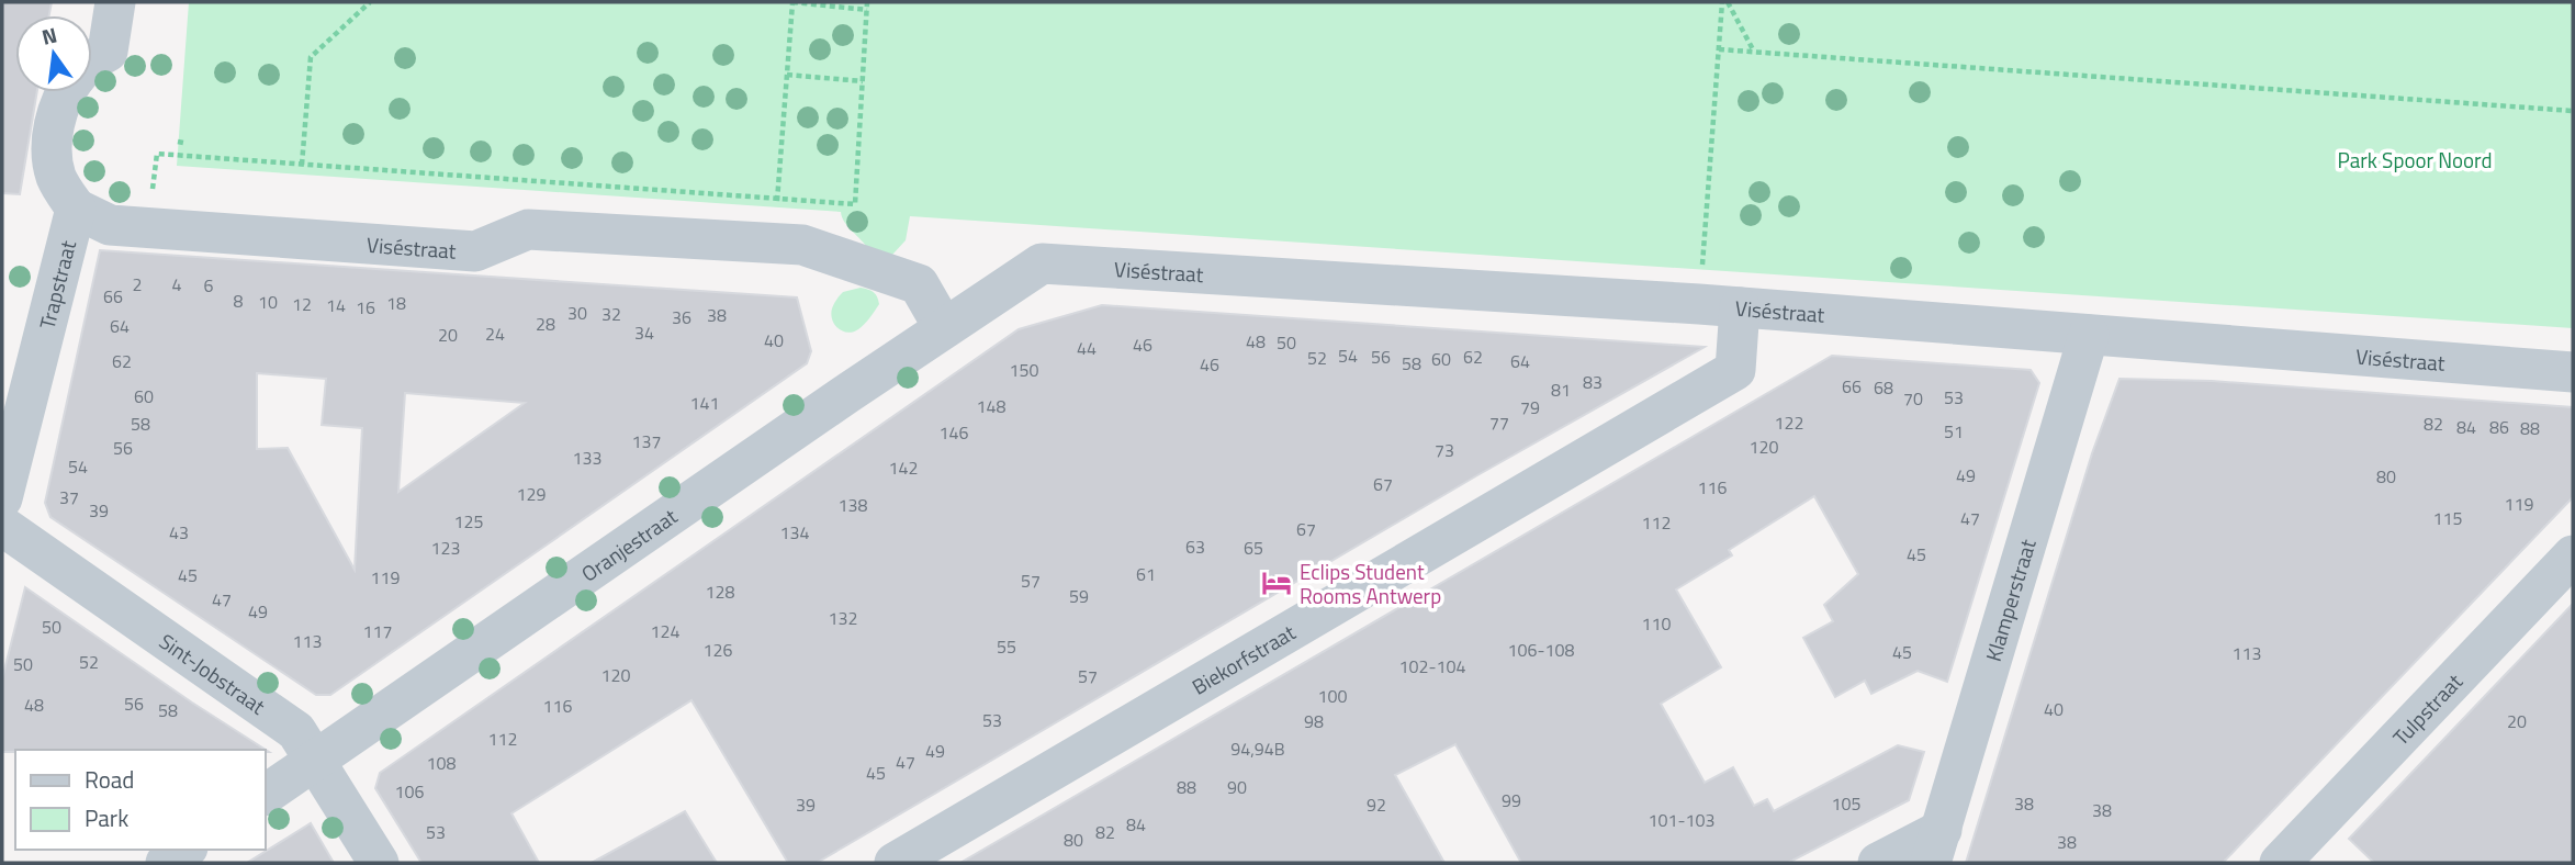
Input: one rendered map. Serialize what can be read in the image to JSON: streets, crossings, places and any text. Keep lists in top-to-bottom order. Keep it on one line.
{"streets":{"street":["Viséstraat","Trapstraat","Oranjestraat","Klamperstraat","Biekorfstraat","Sint-Jobstraat","Tulpstraat"]},"crossings":[["Viséstraat","Trapstraat"],["Viséstraat","Oranjestraat"],["Viséstraat","Klamperstraat"],["Viséstraat","Biekorfstraat"],["Oranjestraat","Sint-Jobstraat"]],"parks":["Park Spoor Noord"],"places":{"hotel":["Eclips Student Rooms Antwerp"]},"house_numbers":["2","4","6","66","8","10","18","12","14","16","30","32","38","36","28","64","34","24","20","40","48","50","46","44","54","56","62","52","60","62","64","58","46","150","83","66","68","81","60","53","70","141","148","79","77","122","58","82","84","86","88","51","146","137","120","56","73","133","54","142","49","80","67","116","129","37","119","138","39","47","115","125","112","67","43","134","63","123","65","45","61","45","119","57","128","59","47","49","132","110","50","117","124","113","55","126","106-108","45","113","52","50","102-104","120","57","100","56","48","116","40","58","53","98","20","112","94,94B","49","47","108","45","88","90","106","99","105","38","39","92","38","101-103","84","53","82","80","38"],"legend":["Road","Park"],"north":"top"}
